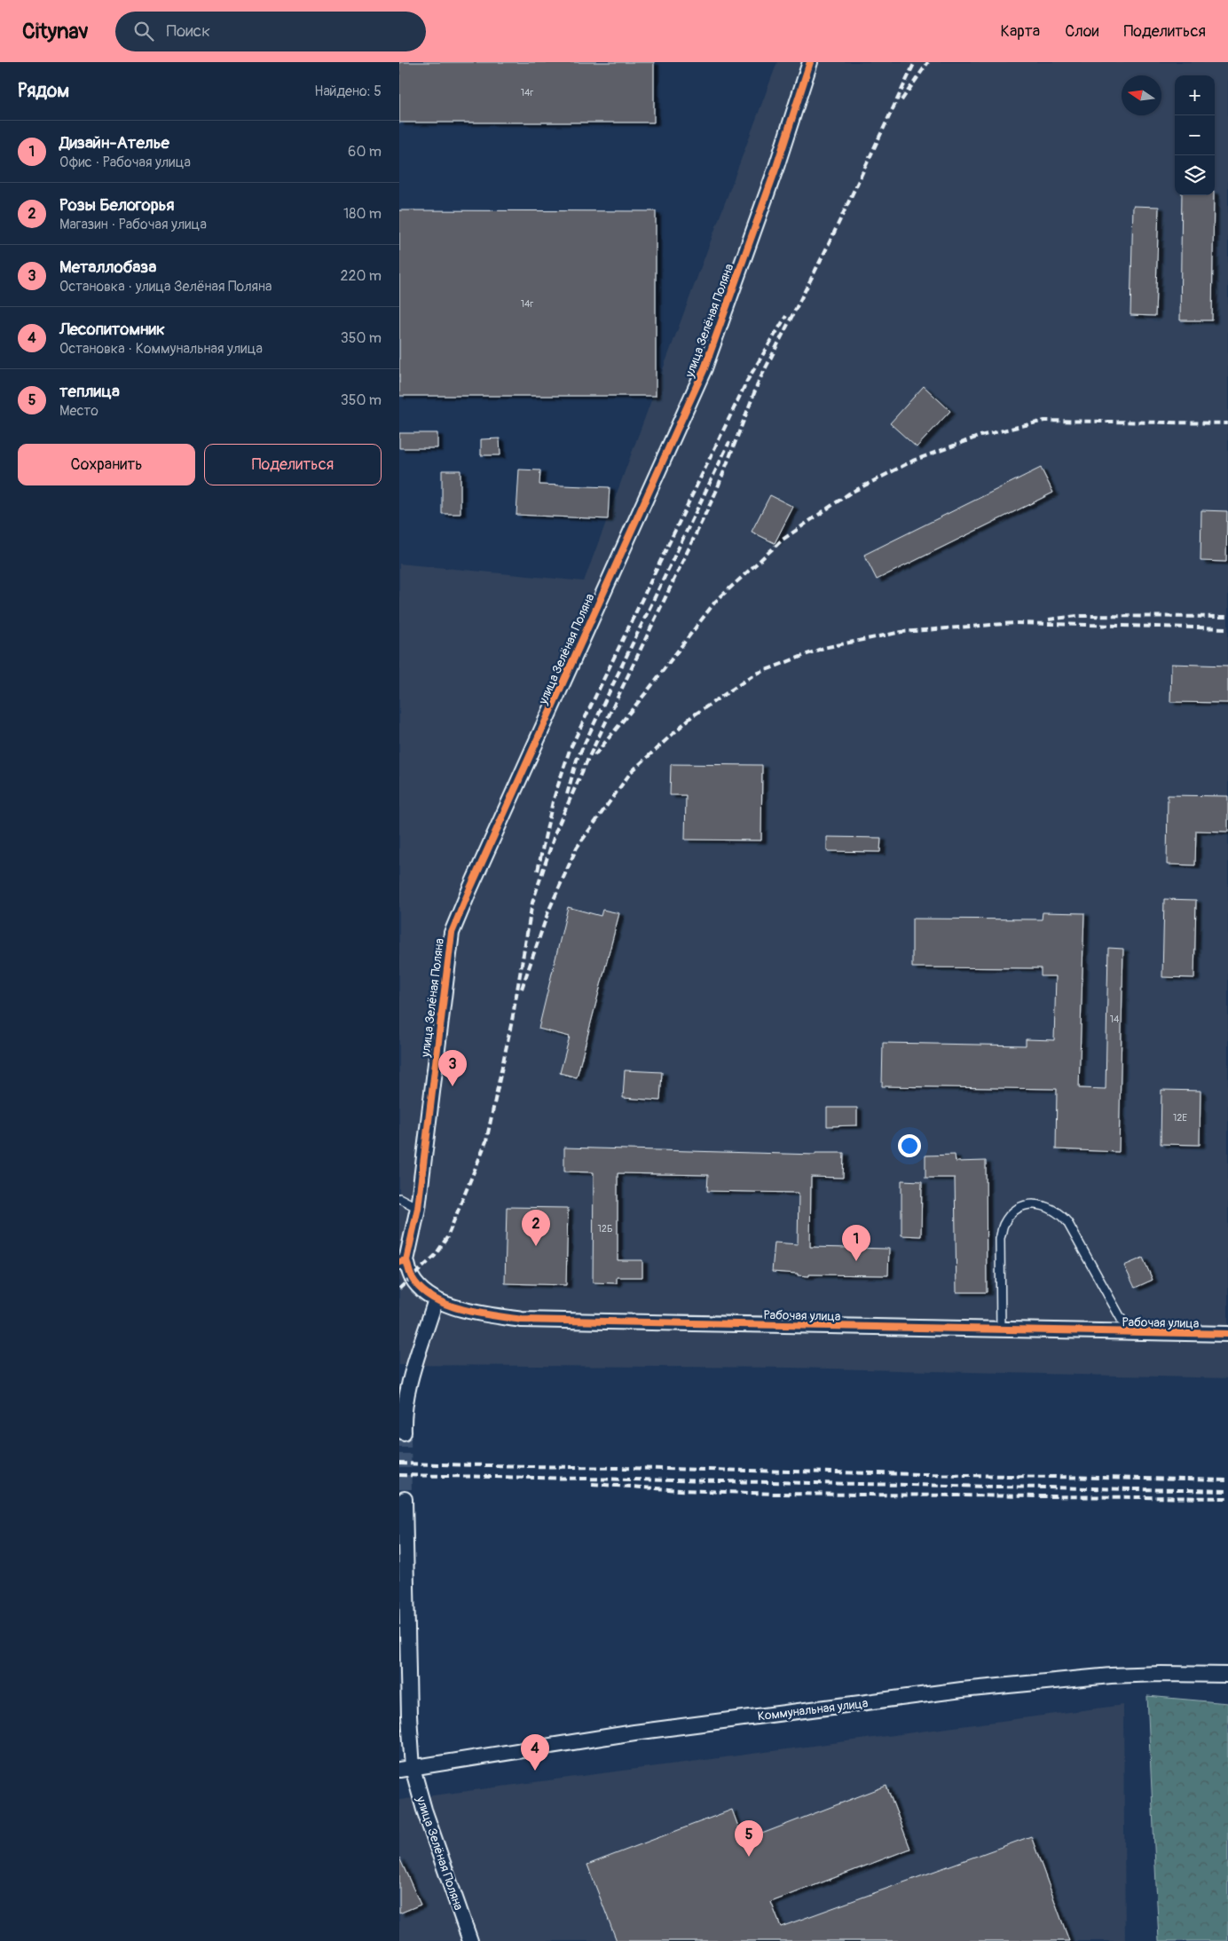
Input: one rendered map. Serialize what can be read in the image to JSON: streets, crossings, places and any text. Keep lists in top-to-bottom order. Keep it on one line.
{"streets":{"street":["улица Зелёная Поляна","Рабочая улица","Коммунальная улица"]},"crossings":[["улица Зелёная Поляна","Рабочая улица"],["улица Зелёная Поляна","Коммунальная улица"]],"house_numbers":["14г","14г","14","12Е","12Б"],"north":"left","page":{"header":"Citynav","search":"Поиск","nav":["Карта","Слои","Поделиться"],"heading":["Рядом","Найдено: 5"],"map_buttons":["+","−"],"list":[{"mark":"1","name":"Дизайн-Ателье","note":"Офис · Рабочая улица","value":"60 m"},{"mark":"2","name":"Розы Белогорья","note":"Магазин · Рабочая улица","value":"180 m"},{"mark":"3","name":"Металлобаза","note":"Остановка · улица Зелёная Поляна","value":"220 m"},{"mark":"4","name":"Лесопитомник","note":"Остановка · Коммунальная улица","value":"350 m"},{"mark":"5","name":"теплица","note":"Место","value":"350 m"}],"buttons":["Сохранить","Поделиться"],"pins":["3","2","1","4","5"]}}
